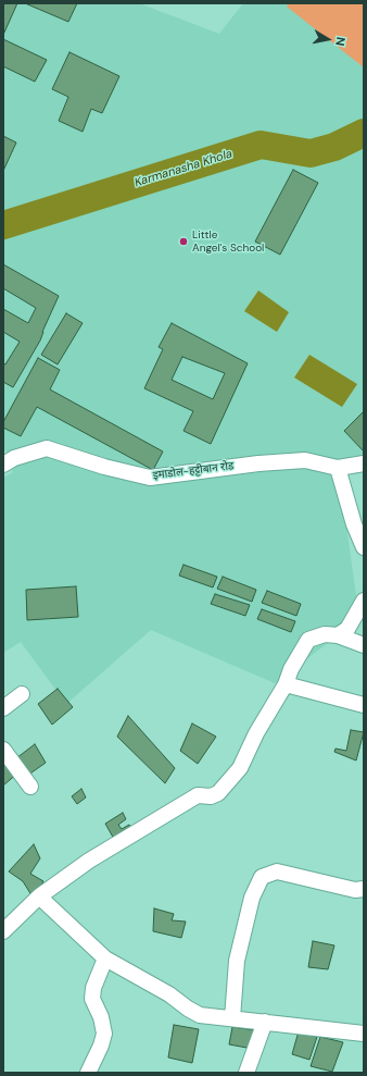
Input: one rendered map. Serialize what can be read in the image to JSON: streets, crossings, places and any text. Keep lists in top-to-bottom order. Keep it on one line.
{"streets":{"street":["इमाडोल-हट्टीबान रोड"]},"water":["Karmanasha Khola"],"places":["Little Angel's School"],"north":"right"}
